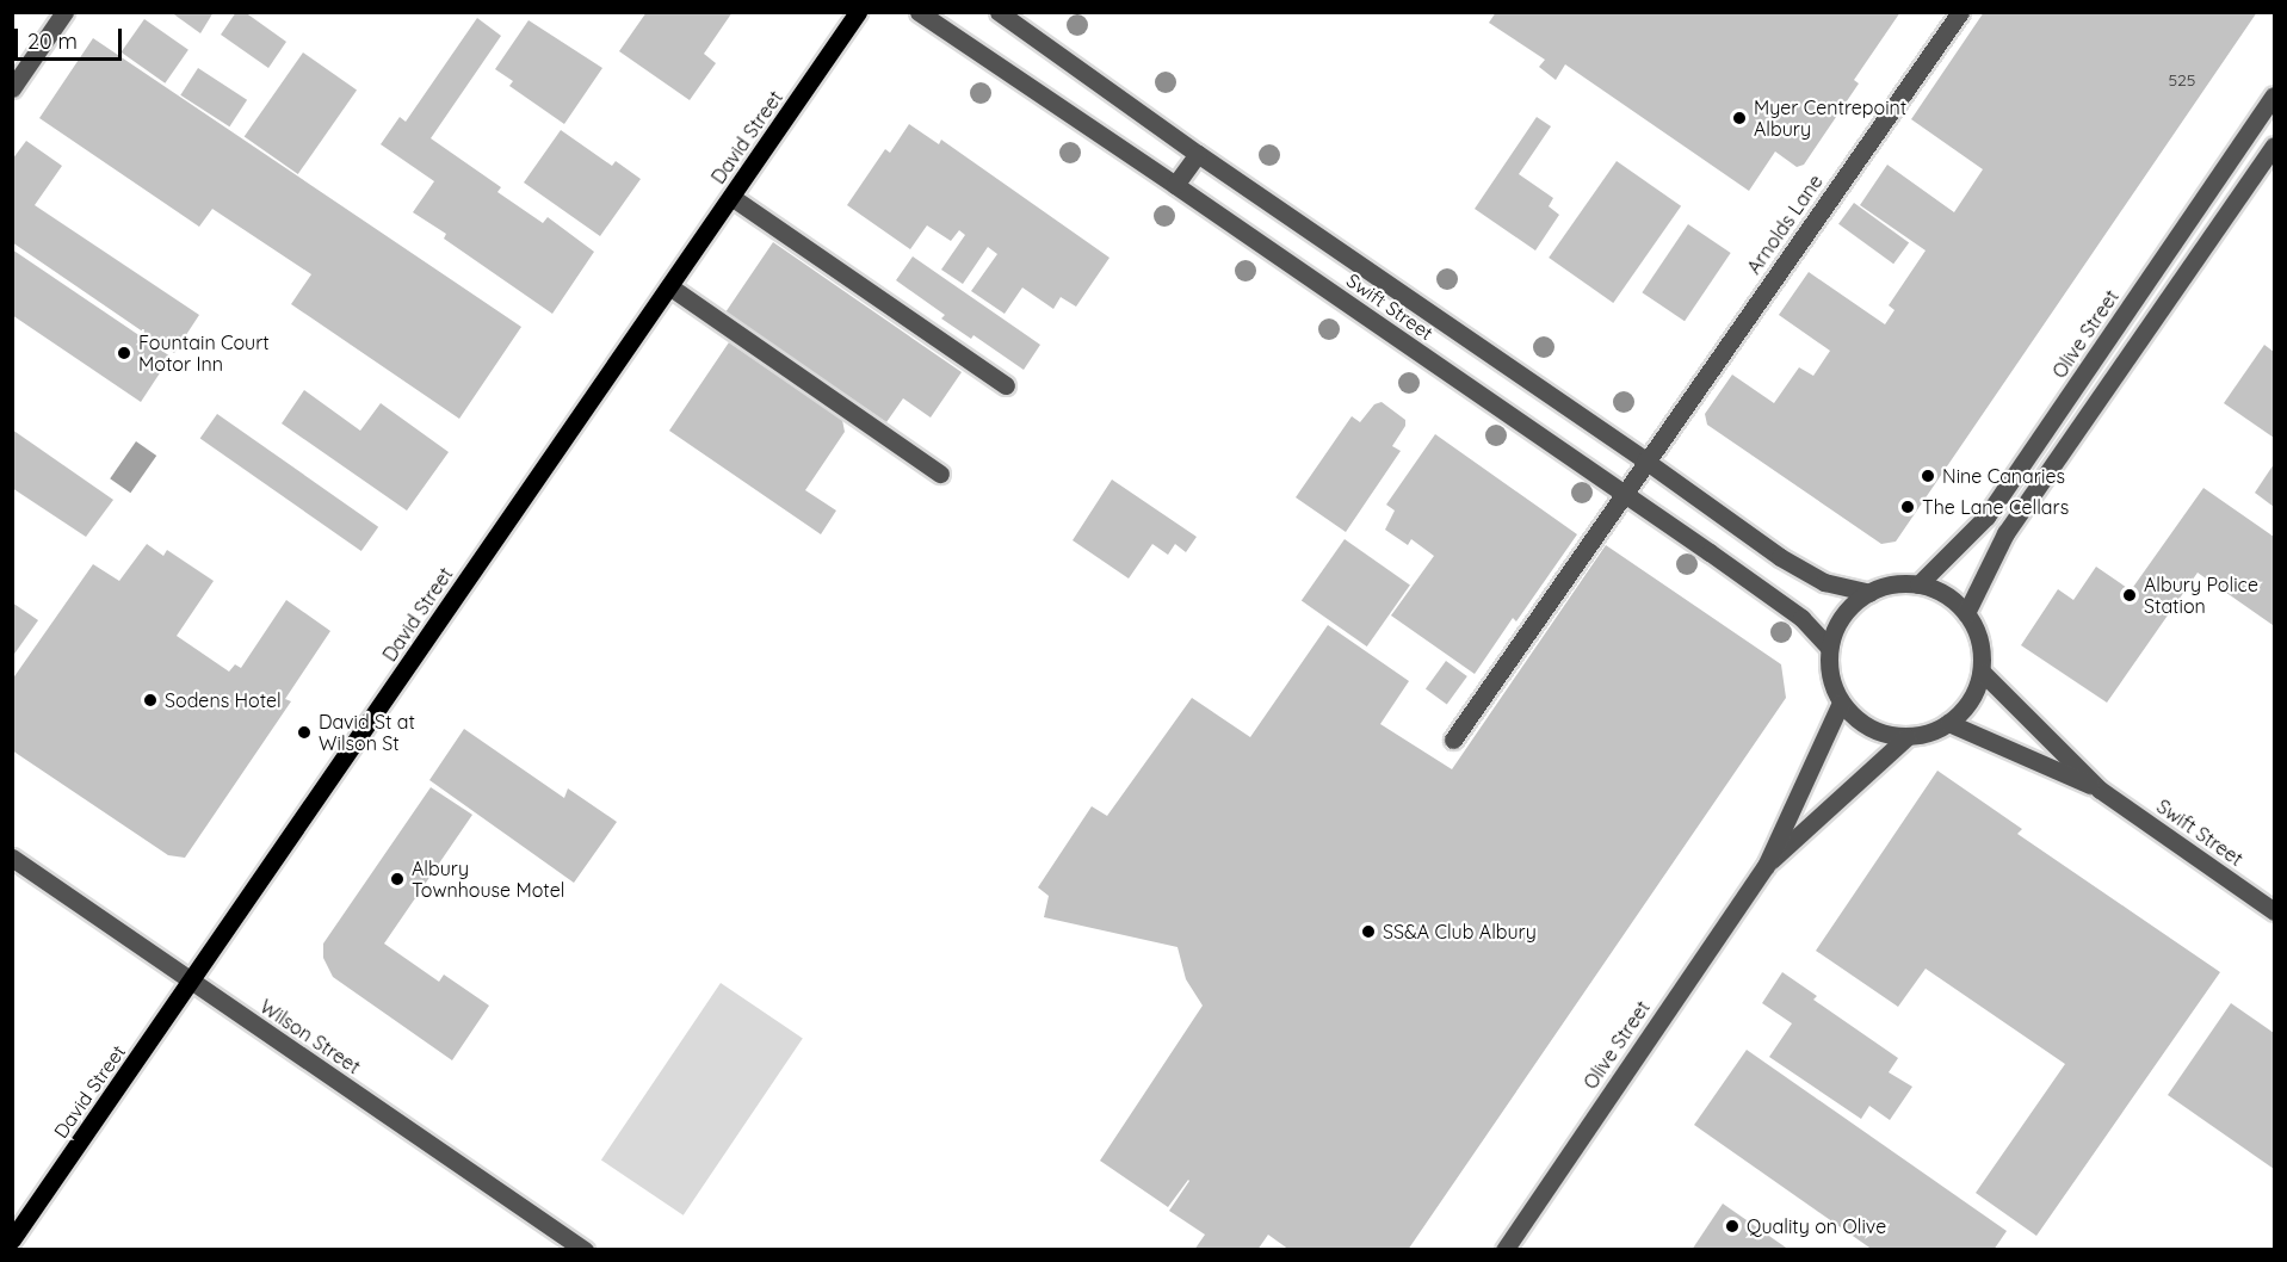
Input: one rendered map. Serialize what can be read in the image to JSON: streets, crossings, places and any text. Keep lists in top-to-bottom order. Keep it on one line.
{"streets":{"main road":["David Street"],"street":["Arnolds Lane","Swift Street","Olive Street","Wilson Street"]},"crossings":[["David Street","Wilson Street"],["Arnolds Lane","Swift Street"],["Swift Street","Olive Street"]],"places":["Myer Centrepoint Albury","Fountain Court Motor Inn","Nine Canaries","The Lane Cellars","Albury Police Station","Sodens Hotel","David St at Wilson St","Albury Townhouse Motel","SS&A Club Albury","Quality on Olive"],"house_numbers":["525"],"scale_bar":"20 m"}
